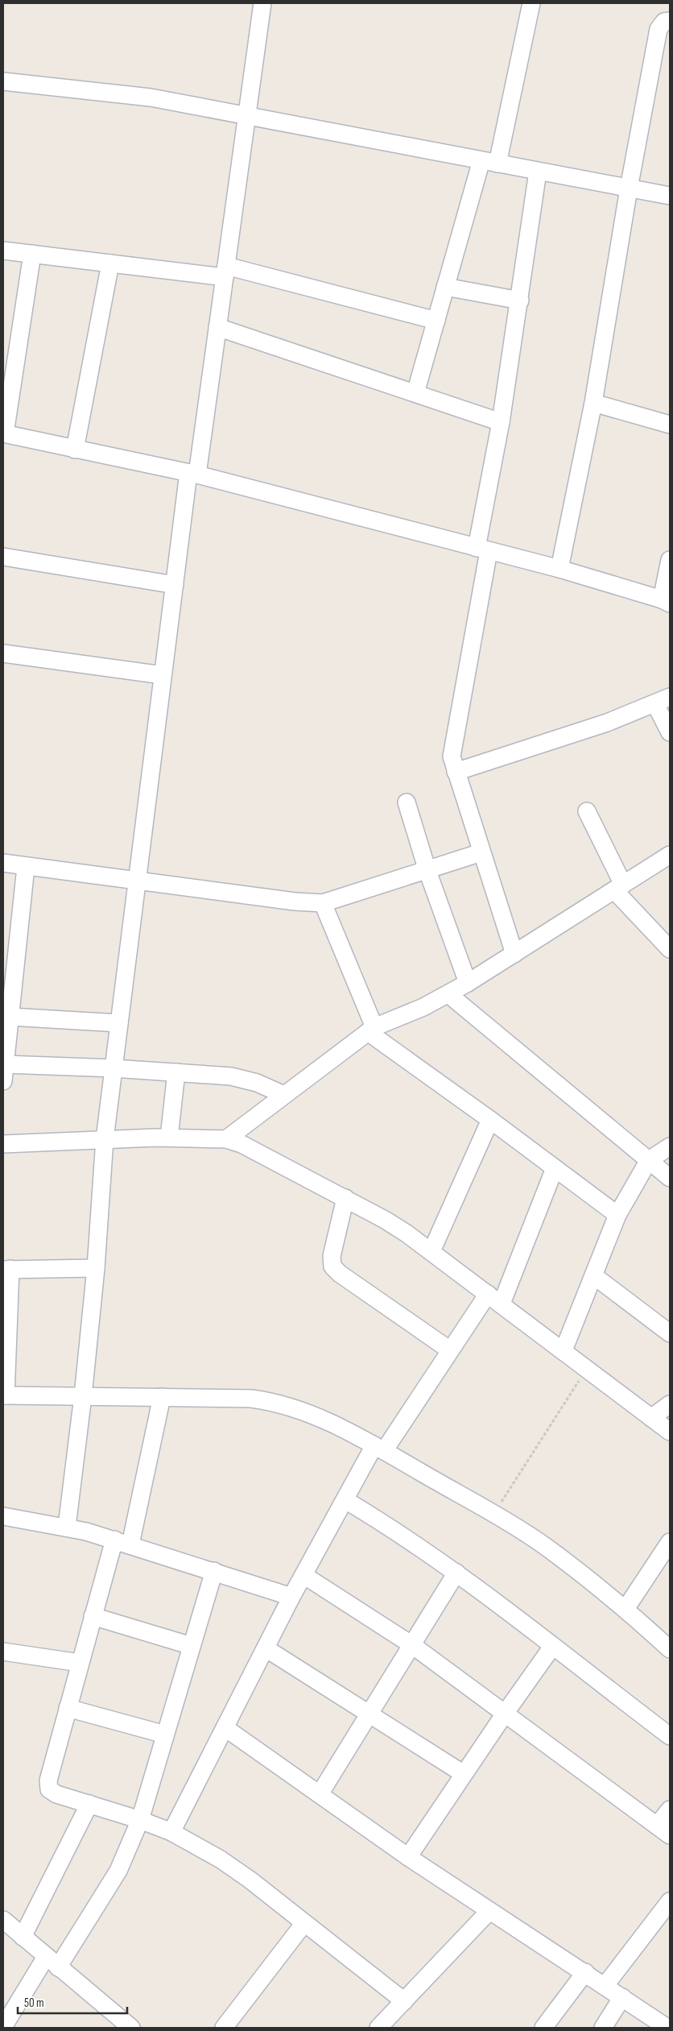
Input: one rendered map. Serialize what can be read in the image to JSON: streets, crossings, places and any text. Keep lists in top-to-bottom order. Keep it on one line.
{"scale_bar":"50 m"}
